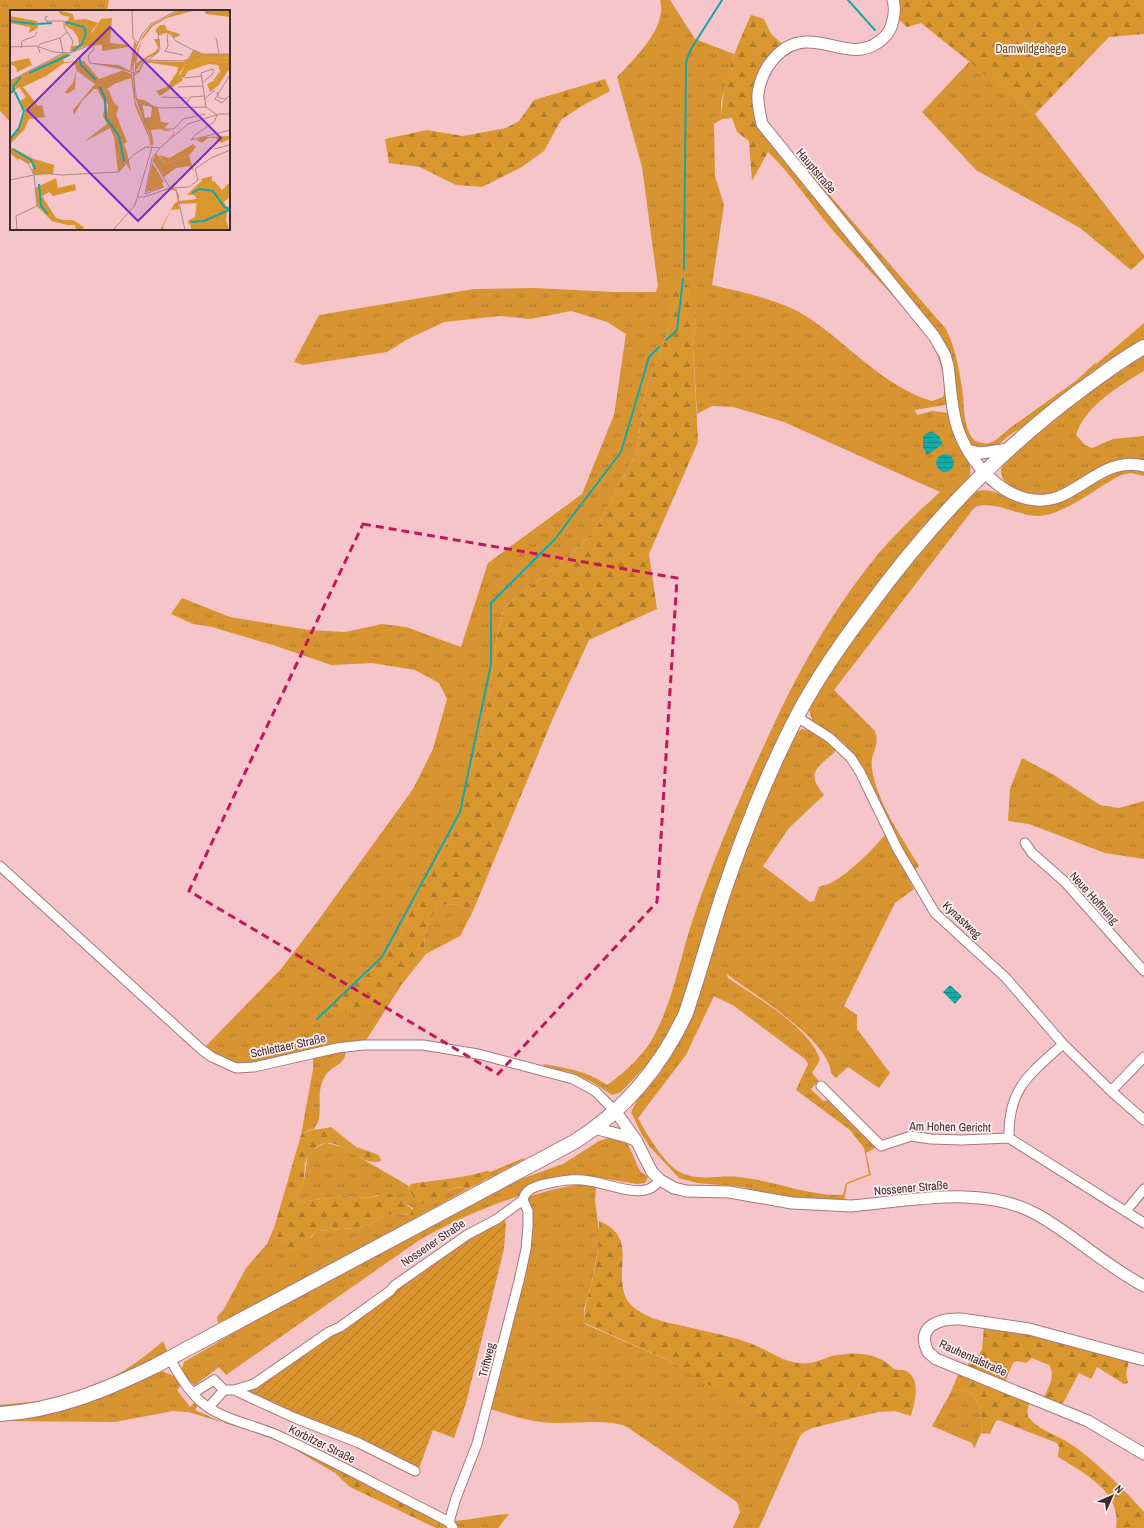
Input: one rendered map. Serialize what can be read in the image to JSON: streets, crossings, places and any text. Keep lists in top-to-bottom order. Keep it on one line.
{"streets":{"street":["Hauptstraße","Neue Hoffnung","Kynastweg","Schlettaer Straße","Am Hohen Gericht","Nossener Straße","Rauhentalstraße","Triftweg","Korbitzer Straße"]},"crossings":[["Kynastweg","Am Hohen Gericht"],["Schlettaer Straße","Nossener Straße"],["Nossener Straße","Triftweg"],["Triftweg","Korbitzer Straße"]],"parks":["Damwildgehege"],"north":"top right"}
